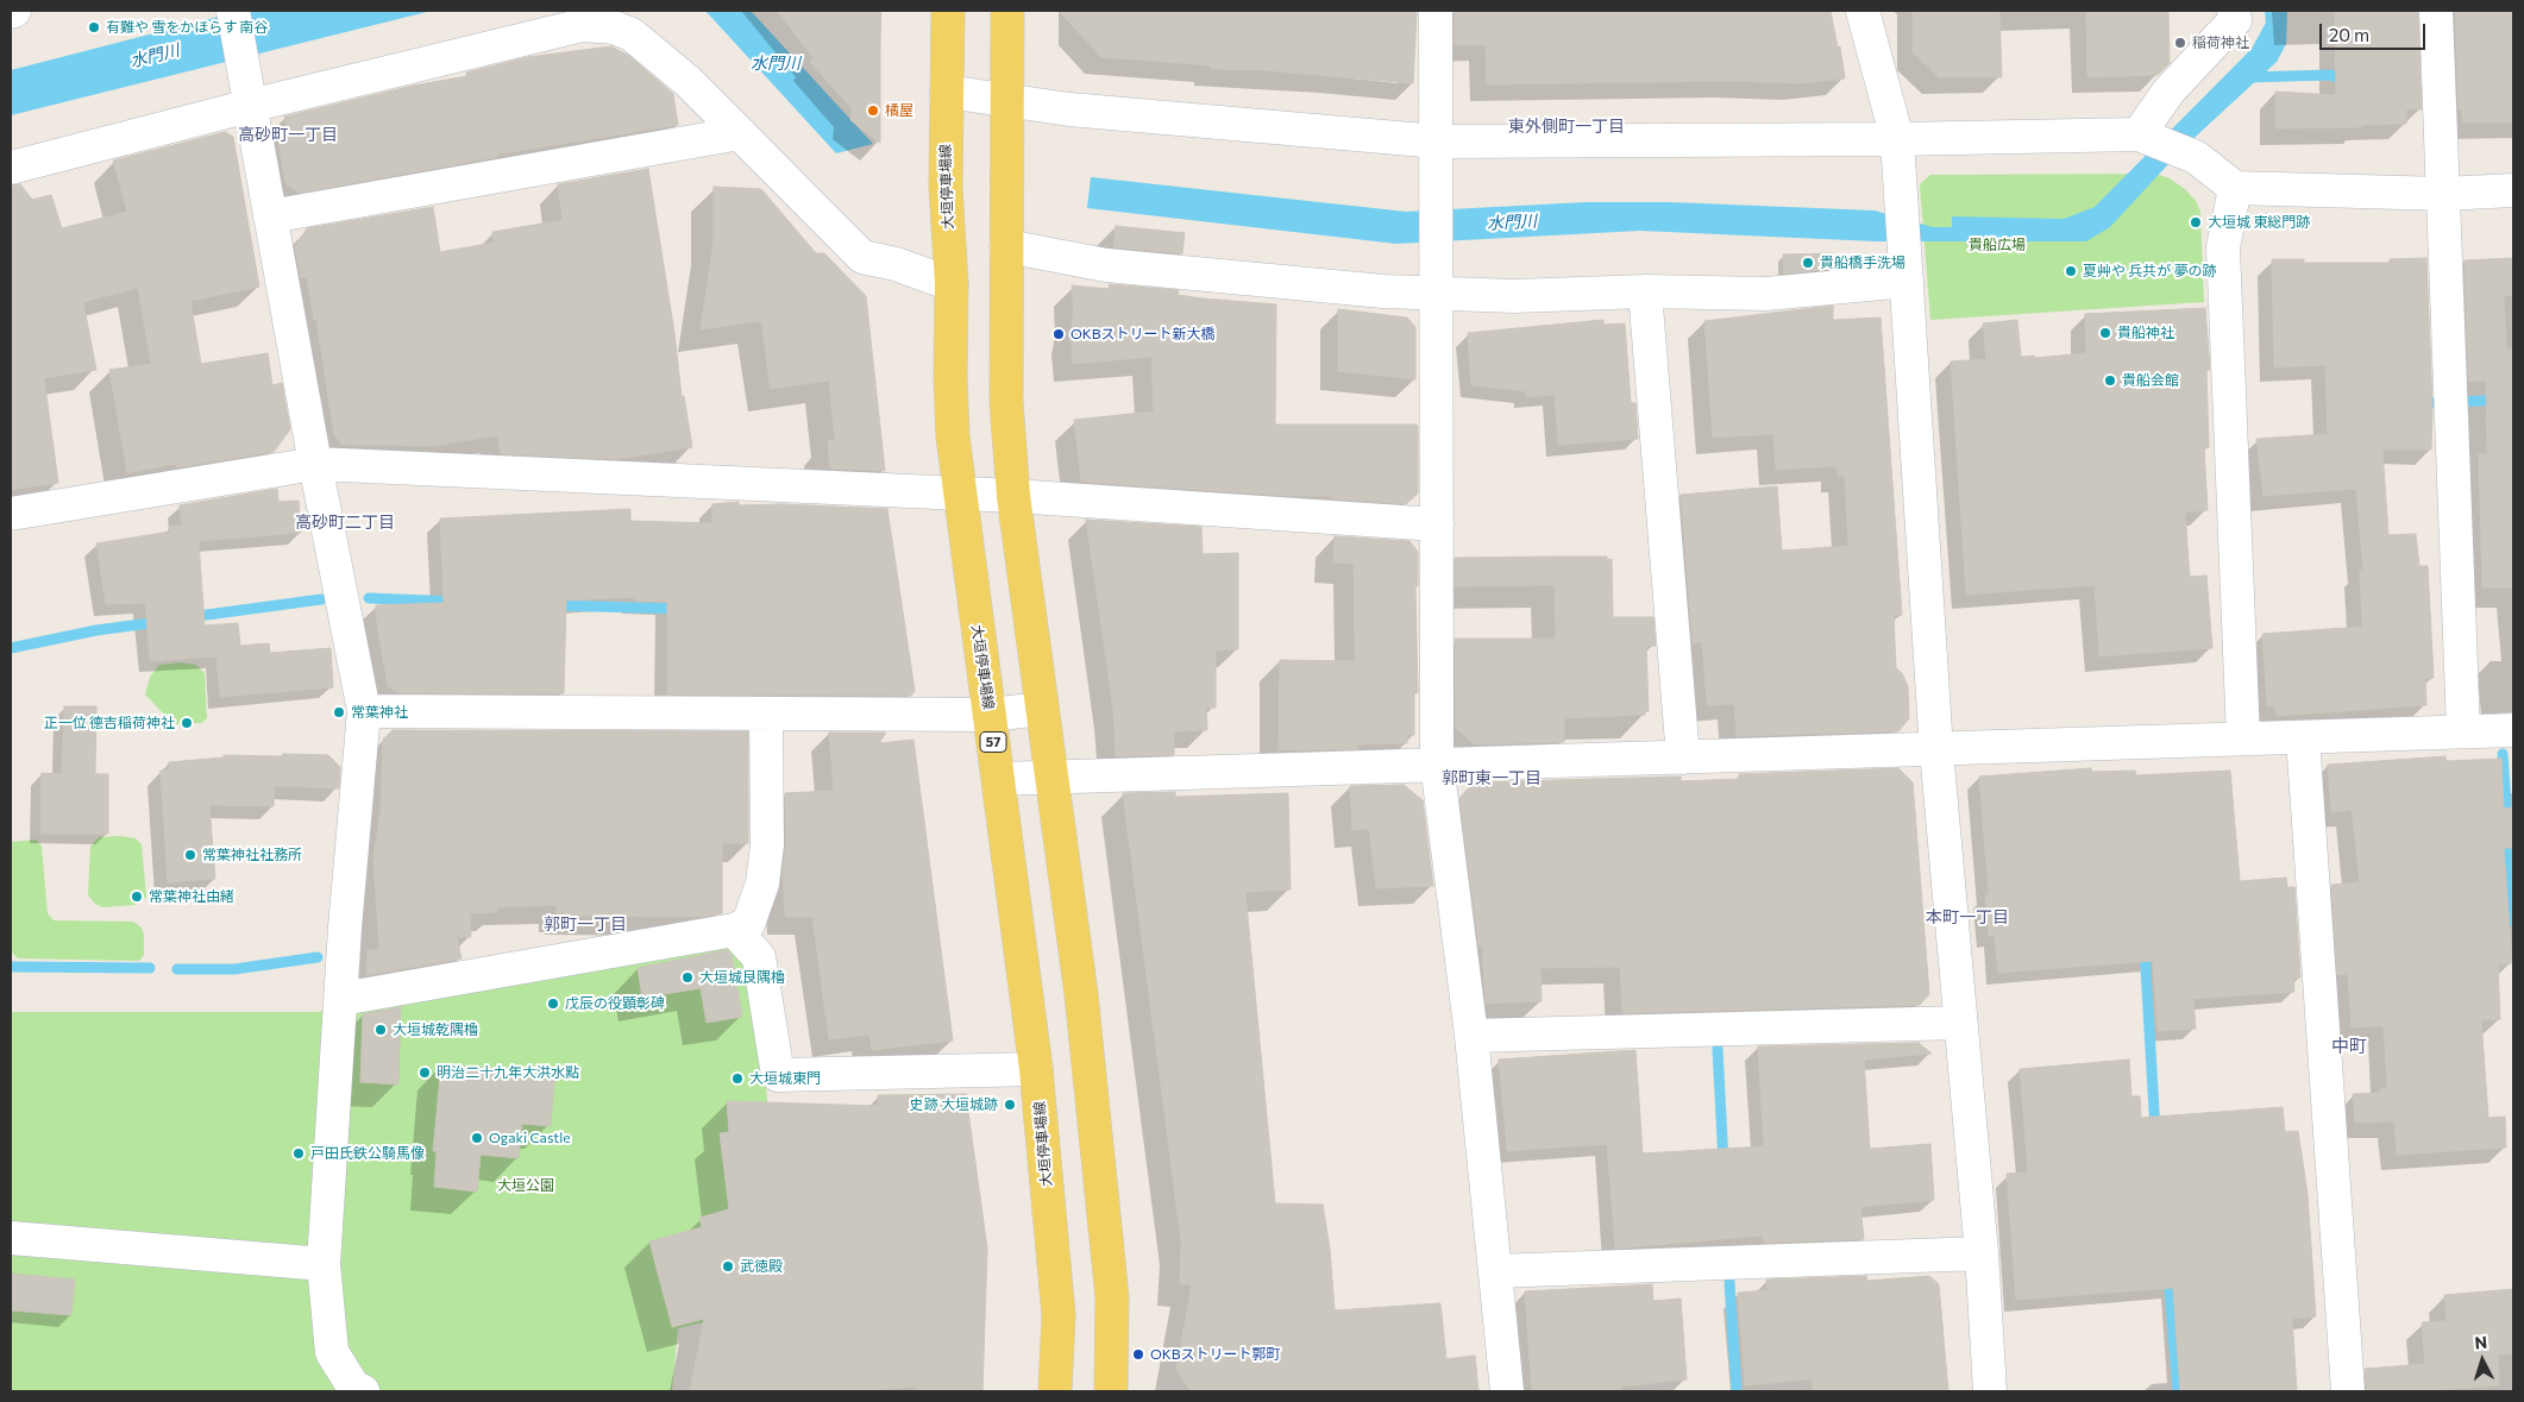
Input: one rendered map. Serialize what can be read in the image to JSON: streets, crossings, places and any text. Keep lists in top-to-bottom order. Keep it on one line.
{"streets":{"main road":["大垣停車場線","57"]},"districts":["東外側町一丁目","高砂町一丁目","高砂町二丁目","郭町東一丁目","本町一丁目","郭町一丁目","中町"],"water":["水門川"],"parks":["貴船広場","大垣公園"],"places":["有難や 雪をかほらす 南谷","稲荷神社","橘屋","大垣城 東総門跡","貴船橋手洗場","夏艸や 兵共が 夢の跡","貴船神社","OKBストリート新大橋","貴船会館","常葉神社","正一位 德吉稲荷神社","常葉神社社務所","常葉神社由緒","大垣城艮隅櫓","戊辰の役顕彰碑","大垣城乾隅櫓","明治二十九年大洪水點","大垣城東門","史跡 大垣城跡","Ogaki Castle","戸田氏鉄公騎馬像","武徳殿","OKBストリート郭町"],"scale_bar":"20 m","north":"top"}
